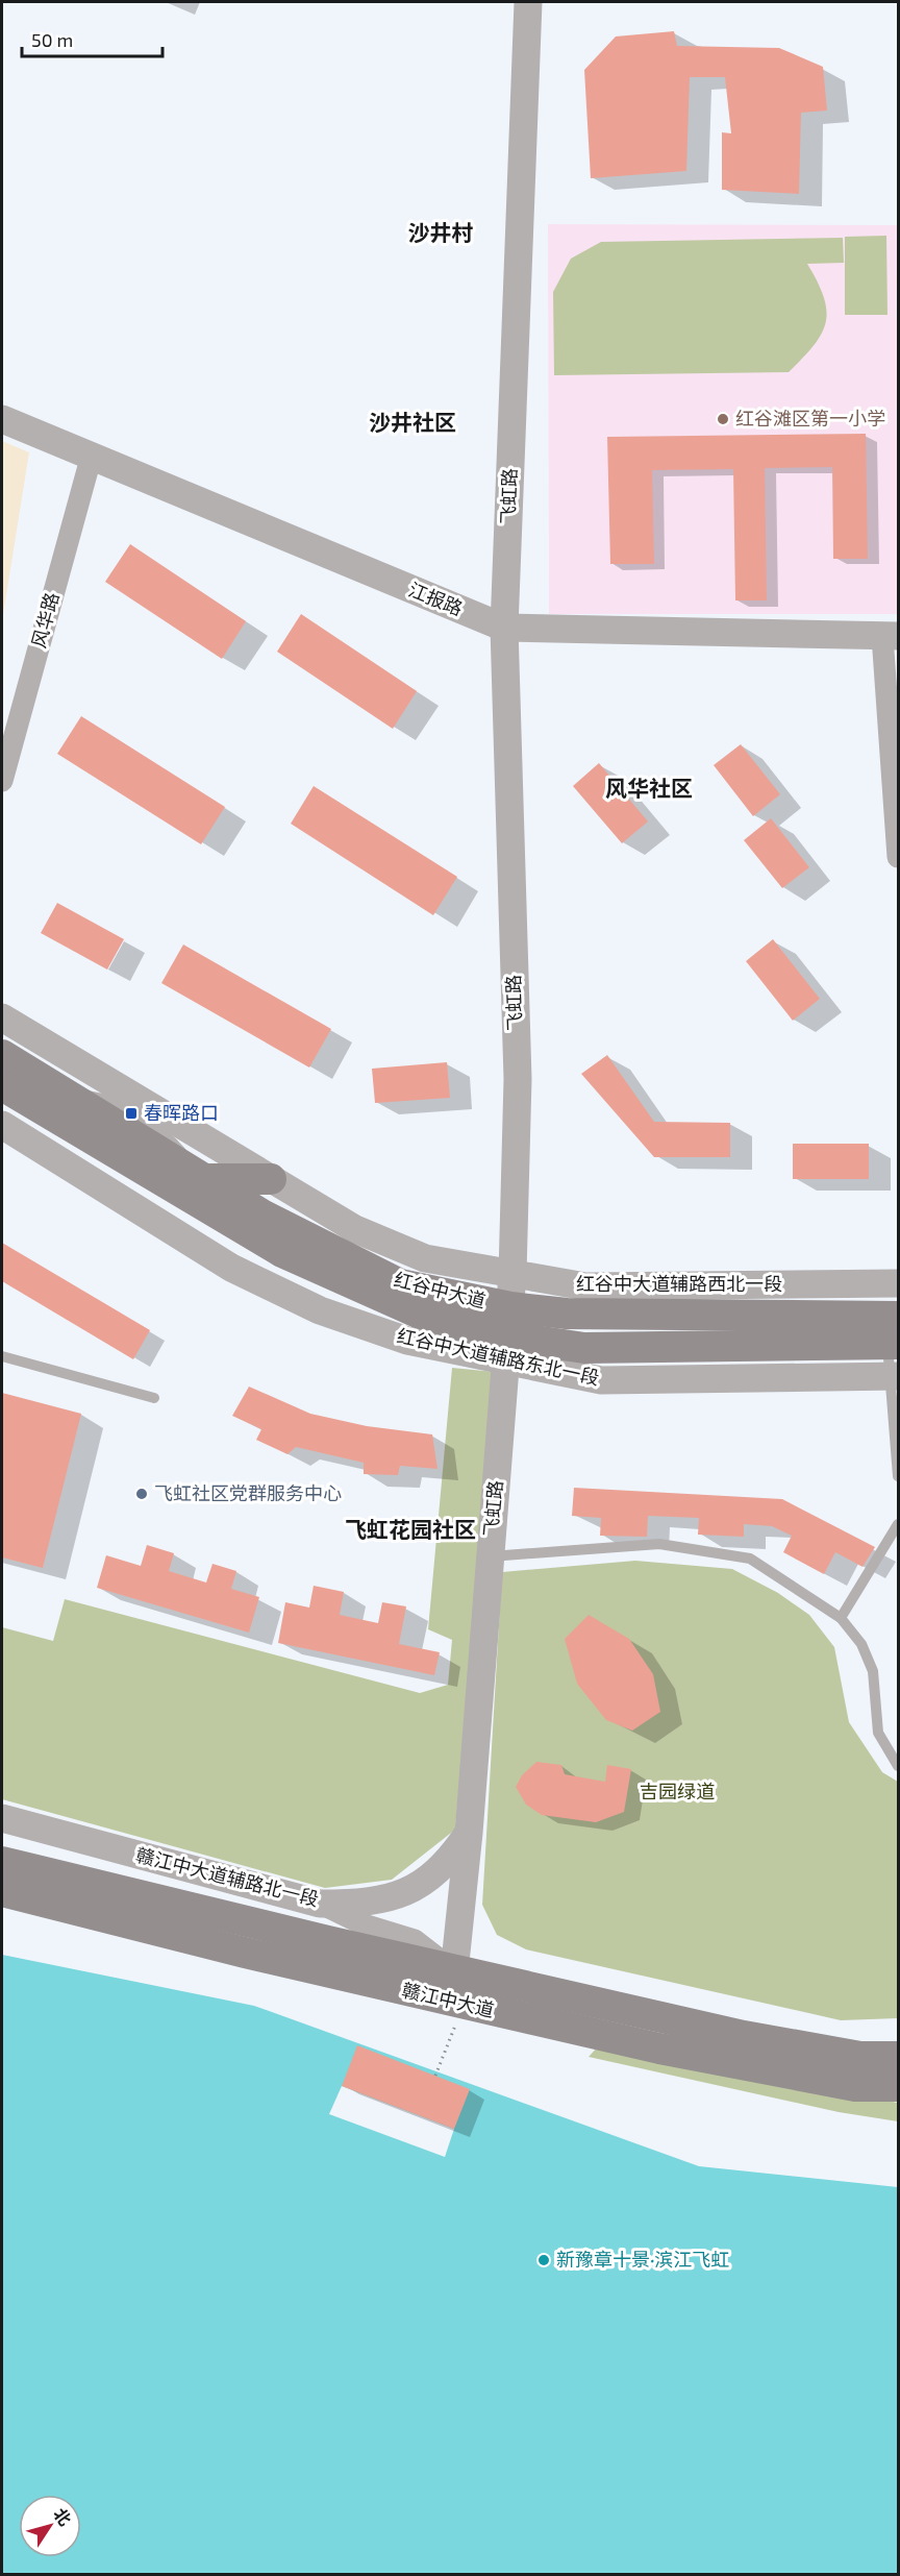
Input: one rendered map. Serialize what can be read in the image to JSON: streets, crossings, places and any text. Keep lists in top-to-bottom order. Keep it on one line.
{"streets":{"main road":["红谷中大道","赣江中大道"],"street":["飞虹路","江报路","风华路","红谷中大道辅路西北一段","红谷中大道辅路东北一段","赣江中大道辅路北一段"]},"crossings":[["飞虹路","江报路"],["飞虹路","红谷中大道辅路西北一段"],["飞虹路","红谷中大道"],["飞虹路","红谷中大道辅路东北一段"],["飞虹路","赣江中大道辅路北一段"],["飞虹路","赣江中大道"],["江报路","风华路"],["红谷中大道","红谷中大道辅路东北一段"]],"districts":["沙井村","沙井社区","风华社区","飞虹花园社区"],"parks":["吉园绿道"],"places":{"other":["红谷滩区第一小学","飞虹社区党群服务中心","新豫章十景·滨江飞虹"],"transit":["春晖路口"]},"scale_bar":"50 m","north":"top right"}
